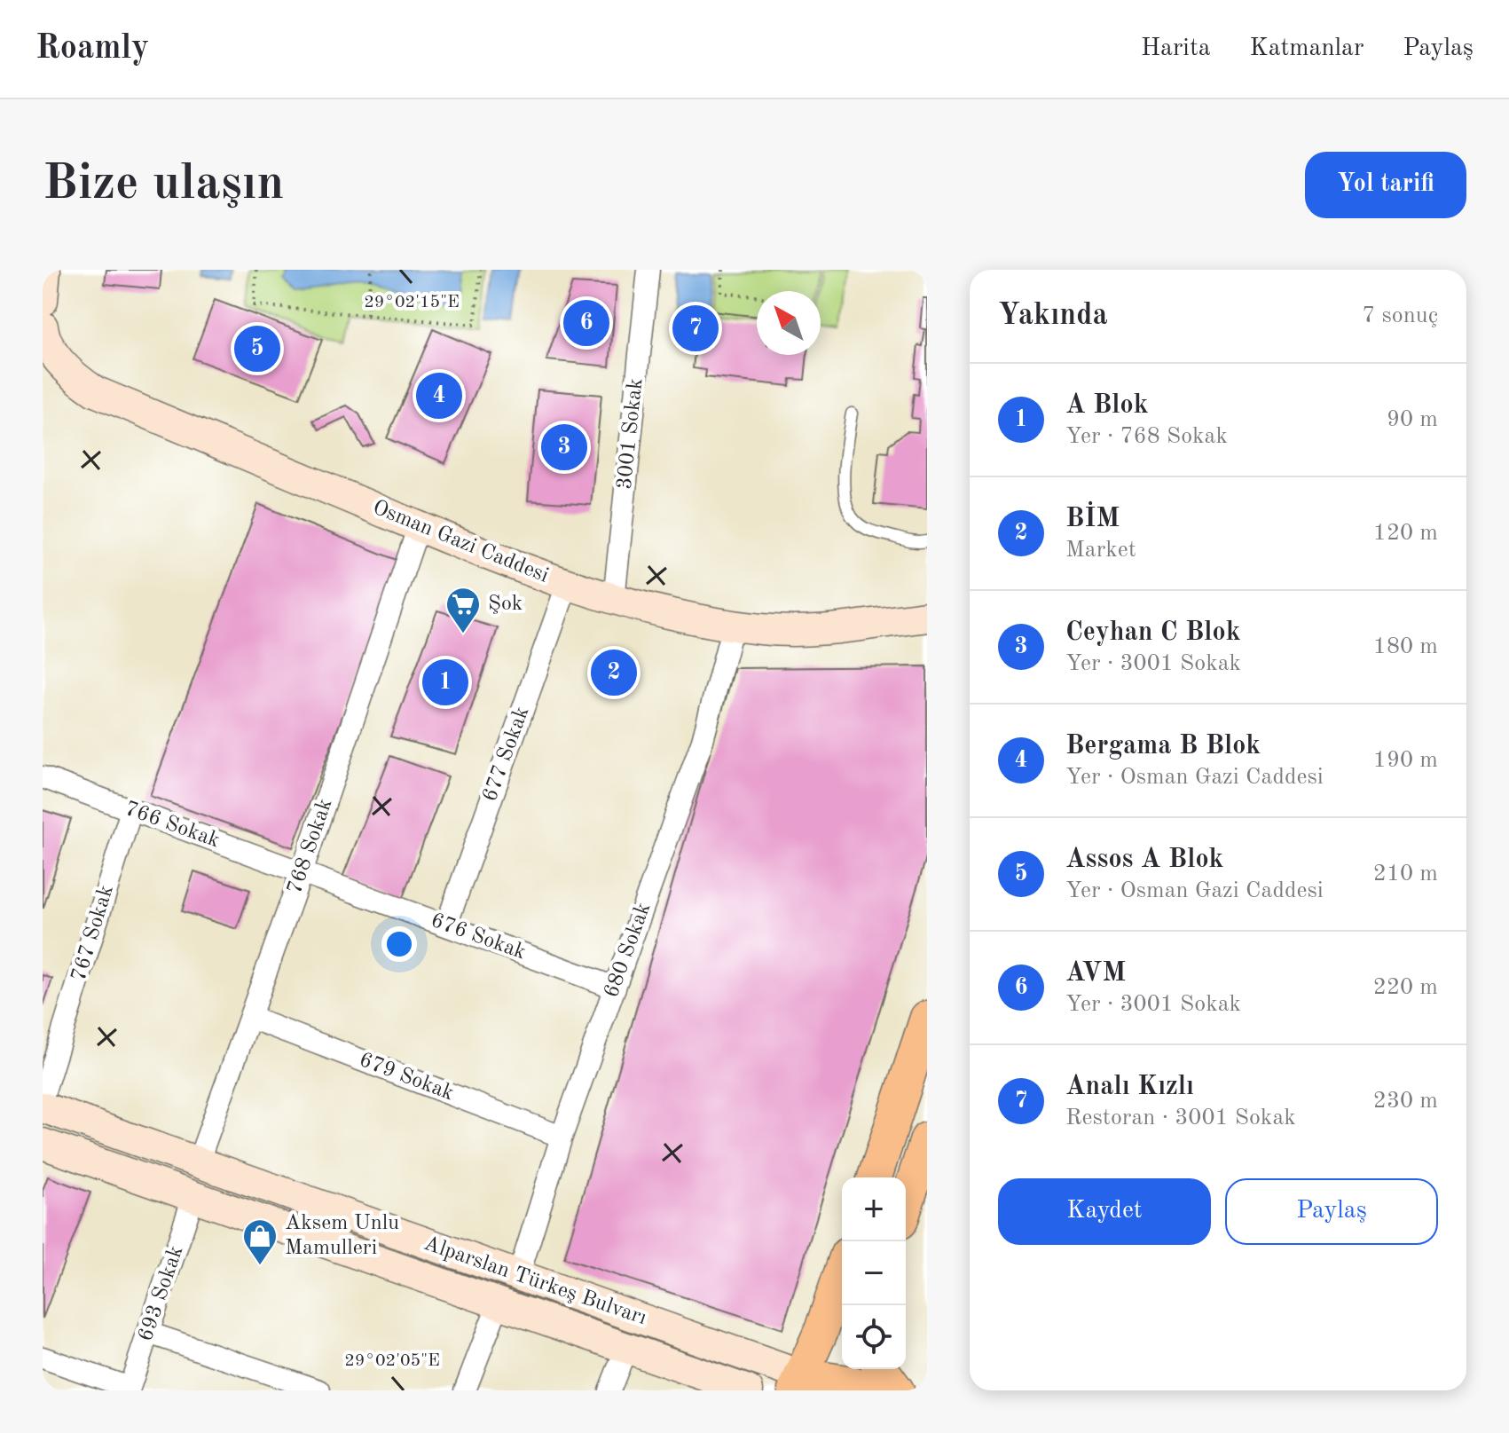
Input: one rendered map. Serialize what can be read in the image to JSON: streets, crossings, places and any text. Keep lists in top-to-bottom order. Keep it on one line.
{"streets":{"main road":["Osman Gazi Caddesi","Alparslan Türkeş Bulvarı"],"street":["3001 Sokak","677 Sokak","766 Sokak","768 Sokak","767 Sokak","676 Sokak","680 Sokak","679 Sokak","693 Sokak"]},"crossings":[["3001 Sokak","Osman Gazi Caddesi"],["Osman Gazi Caddesi","677 Sokak"],["Osman Gazi Caddesi","768 Sokak"],["Osman Gazi Caddesi","680 Sokak"],["677 Sokak","676 Sokak"],["766 Sokak","768 Sokak"],["766 Sokak","767 Sokak"],["766 Sokak","676 Sokak"],["768 Sokak","676 Sokak"],["768 Sokak","679 Sokak"],["768 Sokak","Alparslan Türkeş Bulvarı"],["676 Sokak","680 Sokak"],["680 Sokak","679 Sokak"],["680 Sokak","Alparslan Türkeş Bulvarı"],["Alparslan Türkeş Bulvarı","693 Sokak"]],"places":{"supermarket":["Şok"],"shop":["Aksem Unlu Mamulleri"]},"north":"top left","page":{"header":"Roamly","nav":["Harita","Katmanlar","Paylaş"],"buttons":["Yol tarifi",["Kaydet","Paylaş"]],"title":"Bize ulaşın","heading":["Yakında","7 sonuç"],"pins":["6","7","5","4","3","2","1"],"list":[{"mark":"1","name":"A Blok","note":"Yer · 768 Sokak","value":"90 m"},{"mark":"2","name":"BİM","note":"Market","value":"120 m"},{"mark":"3","name":"Ceyhan C Blok","note":"Yer · 3001 Sokak","value":"180 m"},{"mark":"4","name":"Bergama B Blok","note":"Yer · Osman Gazi Caddesi","value":"190 m"},{"mark":"5","name":"Assos A Blok","note":"Yer · Osman Gazi Caddesi","value":"210 m"},{"mark":"6","name":"AVM","note":"Yer · 3001 Sokak","value":"220 m"},{"mark":"7","name":"Analı Kızlı","note":"Restoran · 3001 Sokak","value":"230 m"}],"map_buttons":["+","−"]},"coordinates":["29°02'15\"E","29°02'05\"E"]}
